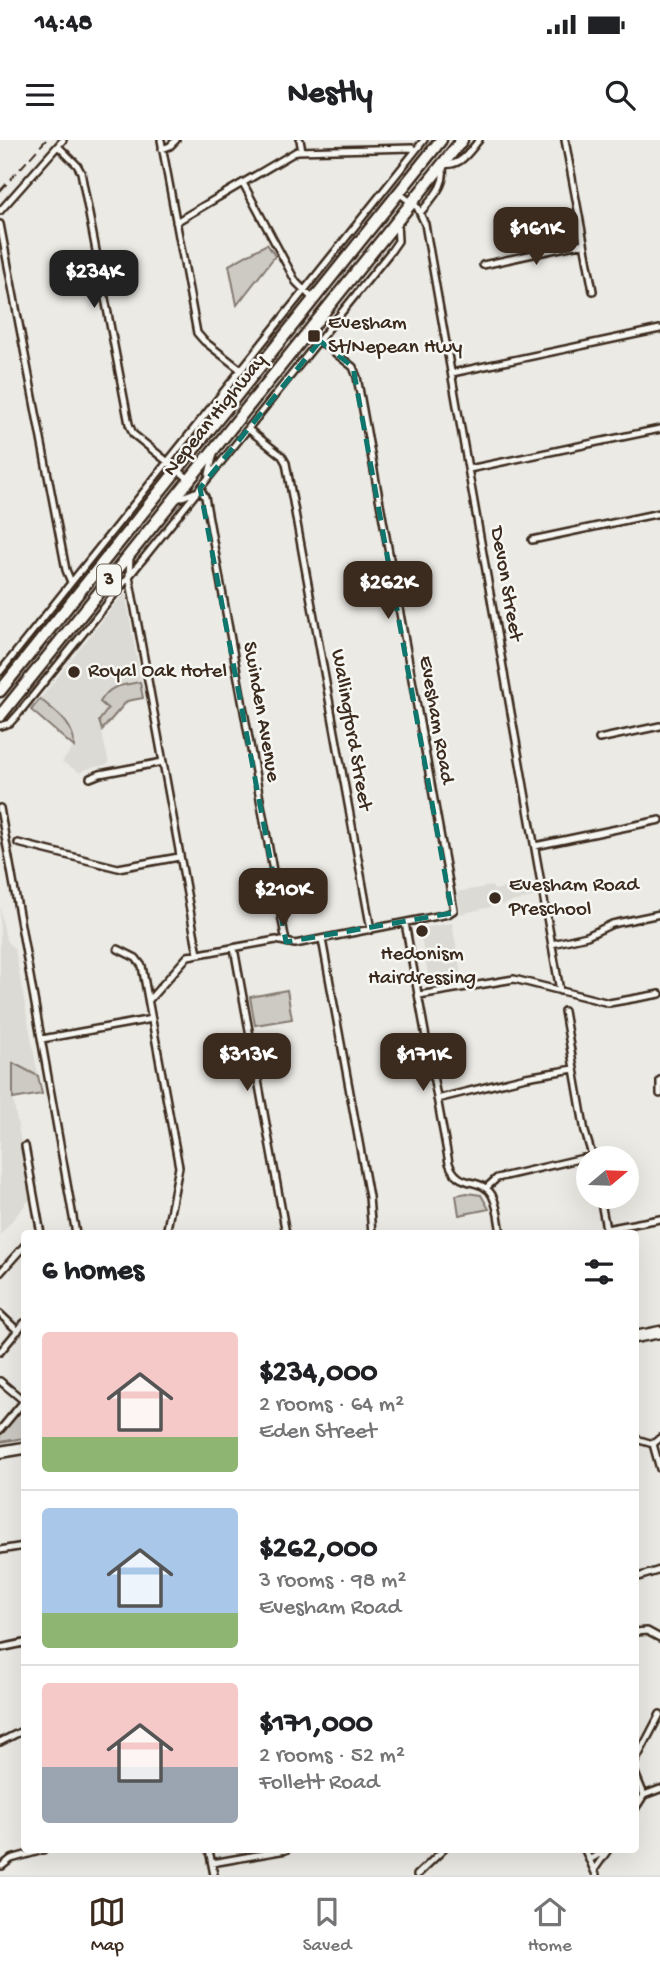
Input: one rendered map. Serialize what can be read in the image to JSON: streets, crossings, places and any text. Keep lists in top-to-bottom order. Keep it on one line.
{"streets":{"highway":["Nepean Highway","3"],"street":["Devon Street","Swinden Avenue","Evesham Road","Wallingford Street"]},"places":{"transit":["Evesham St/Nepean Hwy"],"other":["Royal Oak Hotel","Evesham Road Preschool","Hedonism Hairdressing"]},"north":"right","page":{"status":"14:48","header":"Nestly","price":["$161K","$234K","$262K","$210K","$313K","$171K"],"heading":"6 homes","list":[{"name":"$234,000","note":"2 rooms · 64 m² · Eden Street"},{"name":"$262,000","note":"3 rooms · 98 m² · Evesham Road"},{"name":"$171,000","note":"2 rooms · 52 m² · Follett Road"}],"tabs":["Map","Saved","Home"]}}
